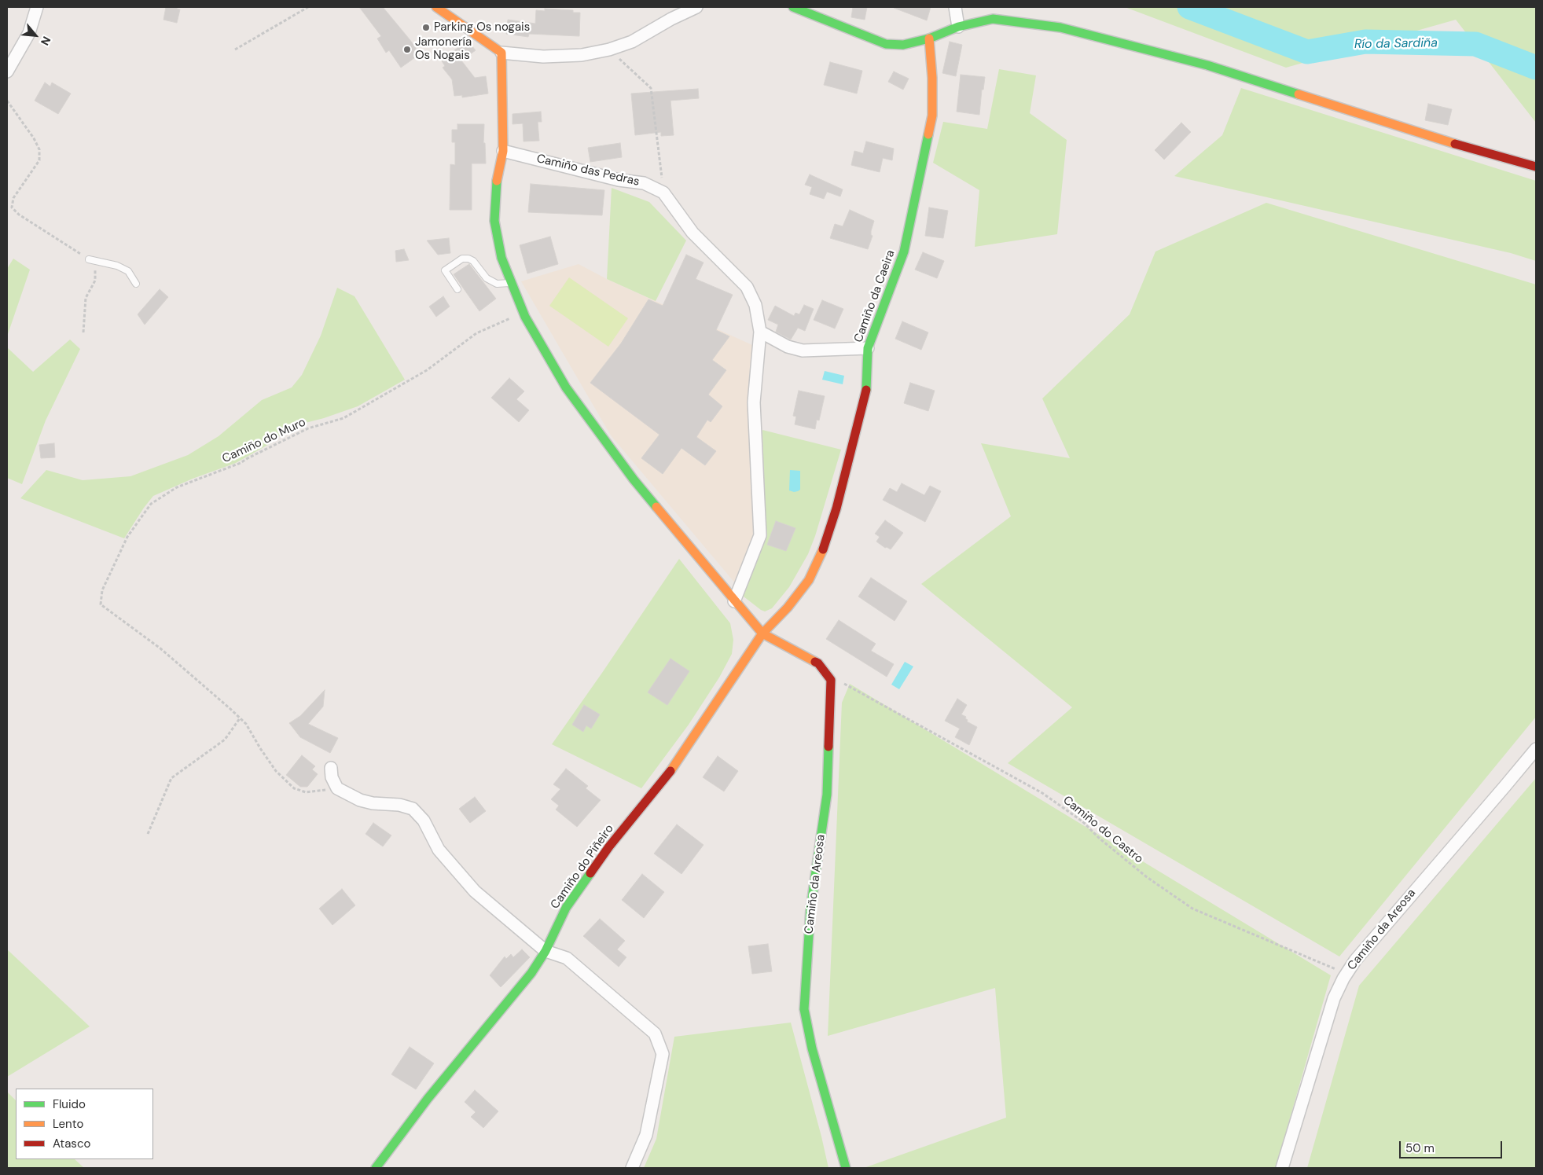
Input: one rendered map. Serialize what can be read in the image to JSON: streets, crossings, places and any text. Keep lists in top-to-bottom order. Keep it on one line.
{"streets":{"street":["Camiño das Pedras","Camiño da Caeira","Camiño do Piñeiro","Camiño da Areosa"],"path":["Camiño do Muro","Camiño do Castro"]},"crossings":[["Camiño da Caeira","Camiño do Piñeiro"],["Camiño do Castro","Camiño da Areosa"]],"water":["Río da Sardiña"],"places":["Parking Os nogais","Jamonería Os Nogais"],"legend":["Fluido","Lento","Atasco"],"scale_bar":"50 m","north":"bottom right"}
